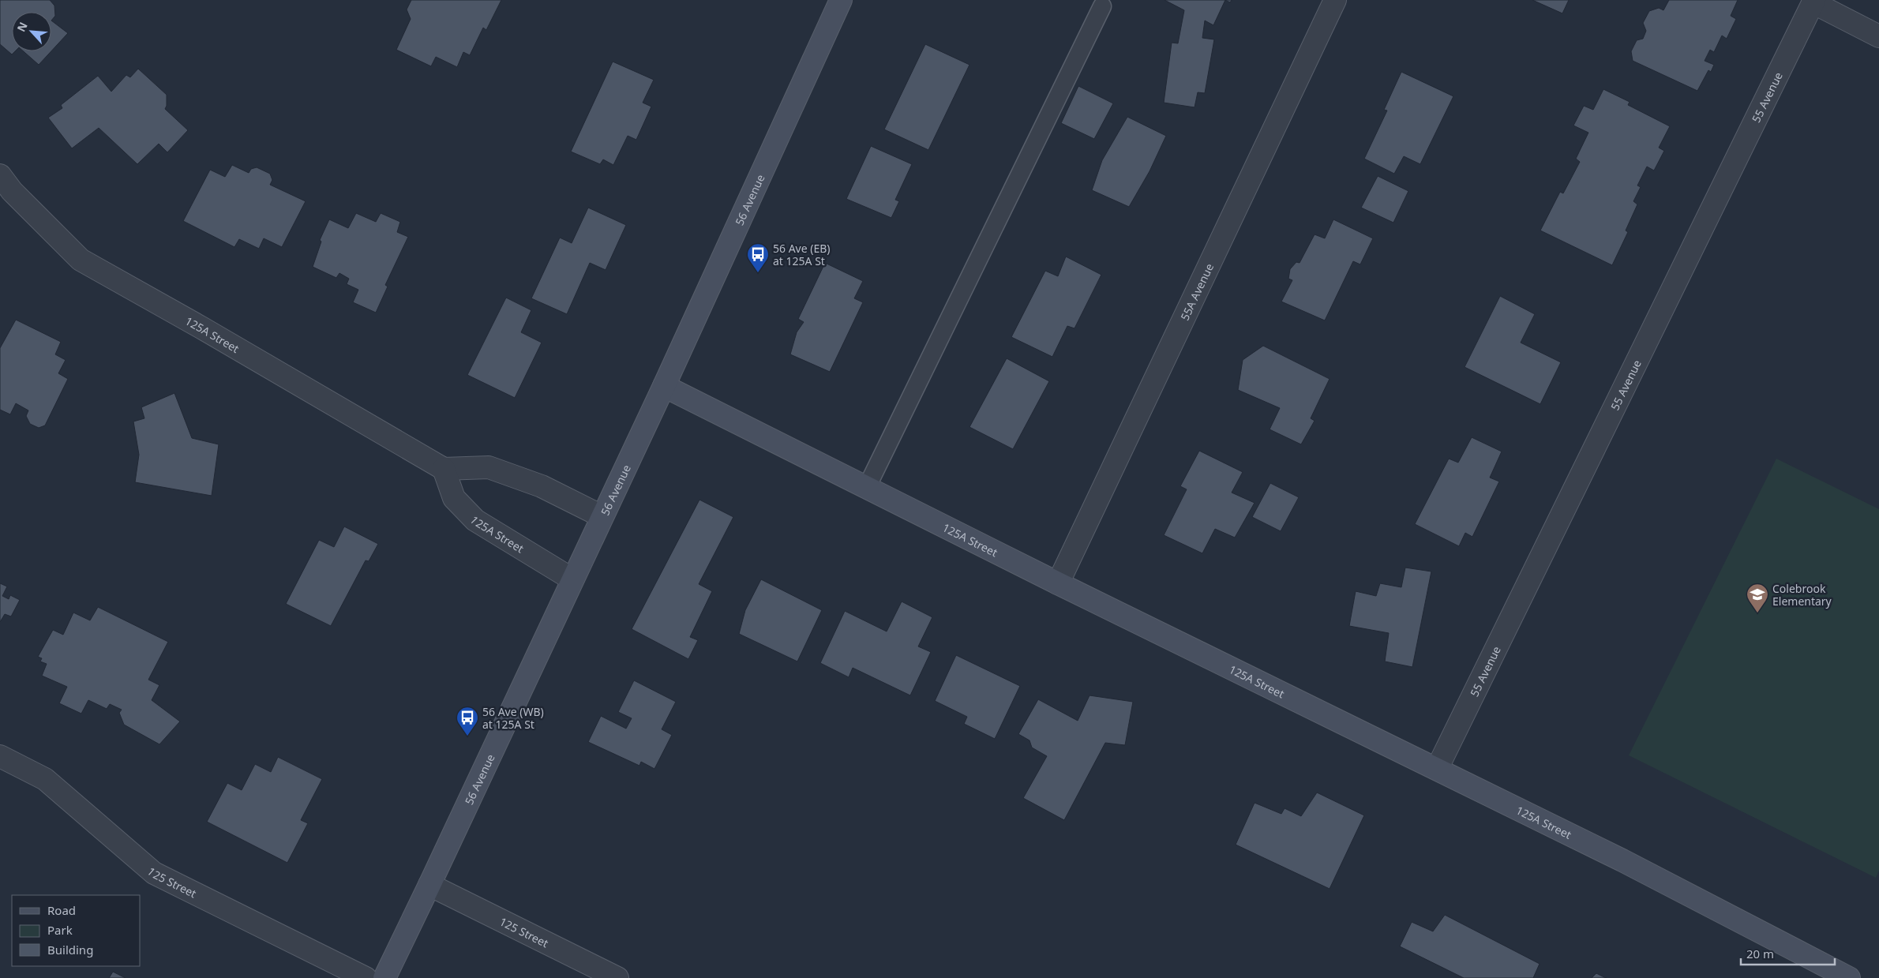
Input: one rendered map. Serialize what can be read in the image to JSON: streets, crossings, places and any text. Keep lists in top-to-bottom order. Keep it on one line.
{"streets":{"street":["55 Avenue","56 Avenue","55A Avenue","125A Street","125 Street"]},"crossings":[["55 Avenue","125A Street"],["56 Avenue","125A Street"],["56 Avenue","125 Street"],["55A Avenue","125A Street"]],"places":{"bus stop":["56 Ave (EB) at 125A St","56 Ave (WB) at 125A St"],"school or university":["Colebrook Elementary"]},"legend":["Road","Park","Building"],"scale_bar":"20 m","north":"top left"}
